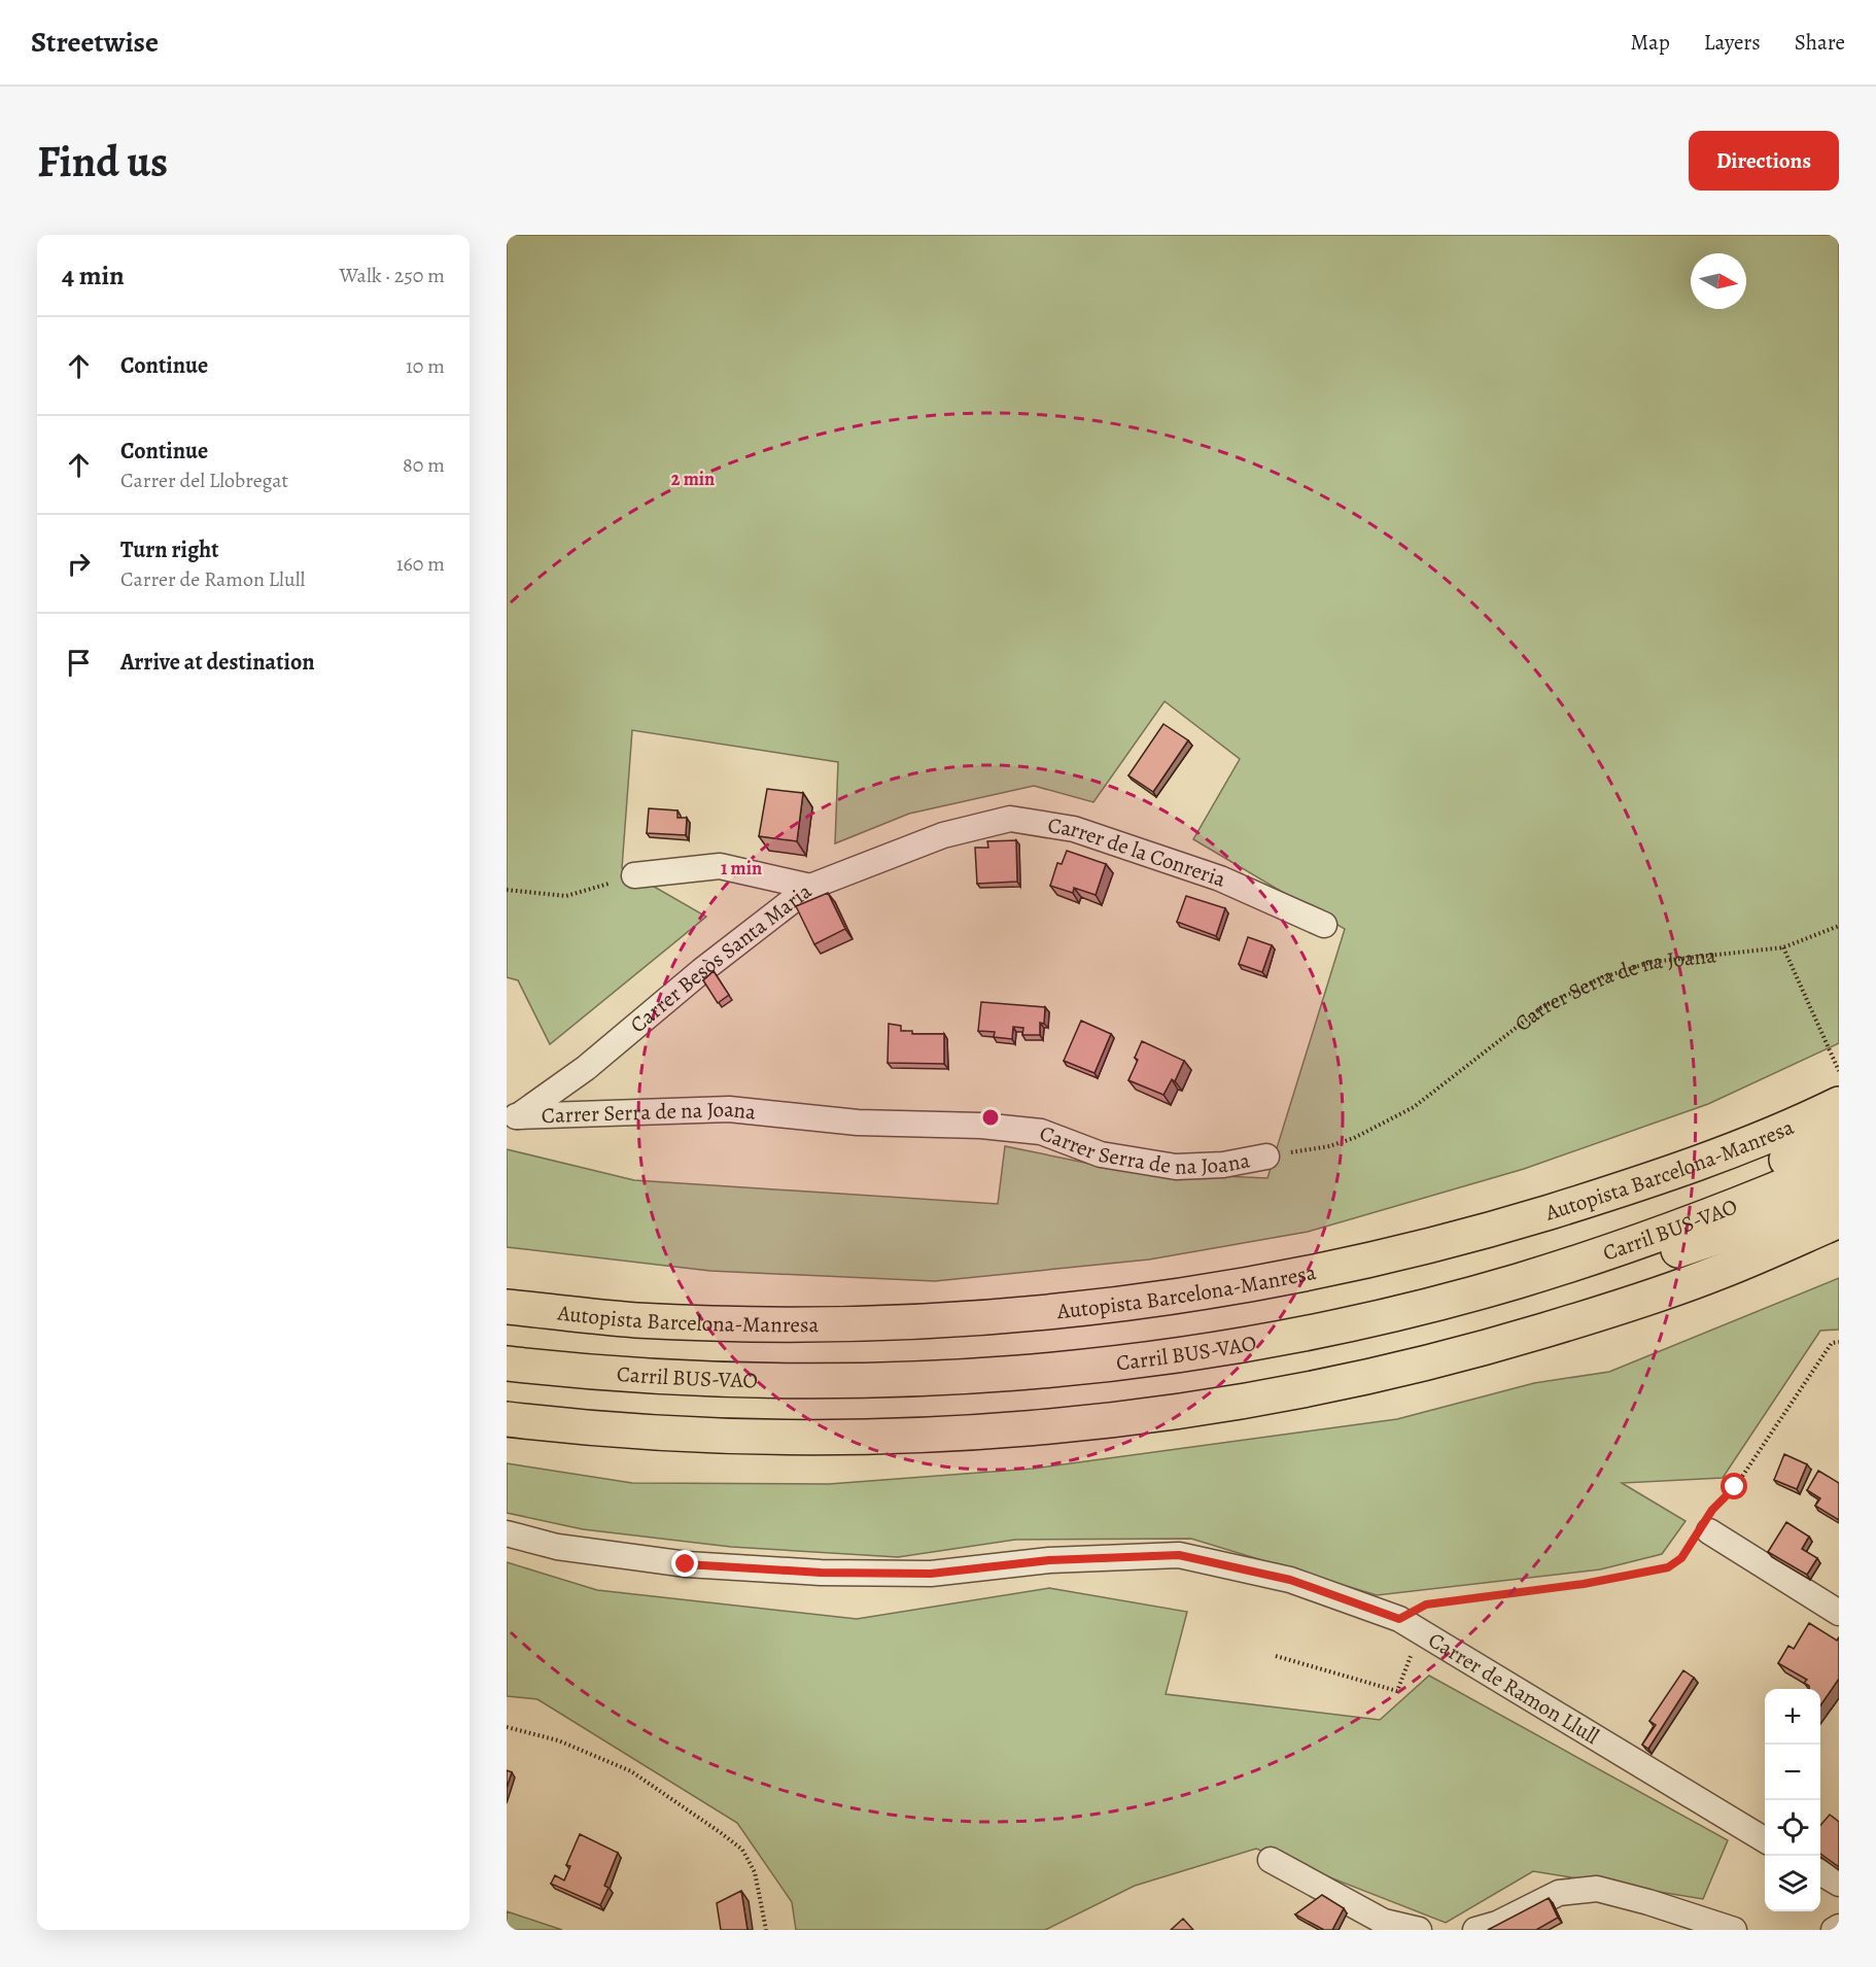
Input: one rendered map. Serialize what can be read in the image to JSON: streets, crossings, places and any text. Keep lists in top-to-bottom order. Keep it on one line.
{"streets":{"highway":["Autopista Barcelona-Manresa","Carril BUS-VAO"],"street":["Carrer de la Conreria","Carrer Besòs Santa Maria","Carrer Serra de na Joana","Carrer de Ramon Llull"]},"crossings":[["Carrer de la Conreria","Carrer Besòs Santa Maria"],["Carrer Besòs Santa Maria","Carrer Serra de na Joana"]],"north":"right","page":{"header":"Streetwise","nav":["Map","Layers","Share"],"buttons":"Directions","title":"Find us","heading":["4 min","Walk · 250 m"],"list":[["Continue","10 m"],["Continue","Carrer del Llobregat","80 m"],["Turn right","Carrer de Ramon Llull","160 m"],"Arrive at destination"],"map_buttons":["+","−"]},"rings":["2 min","1 min"]}
